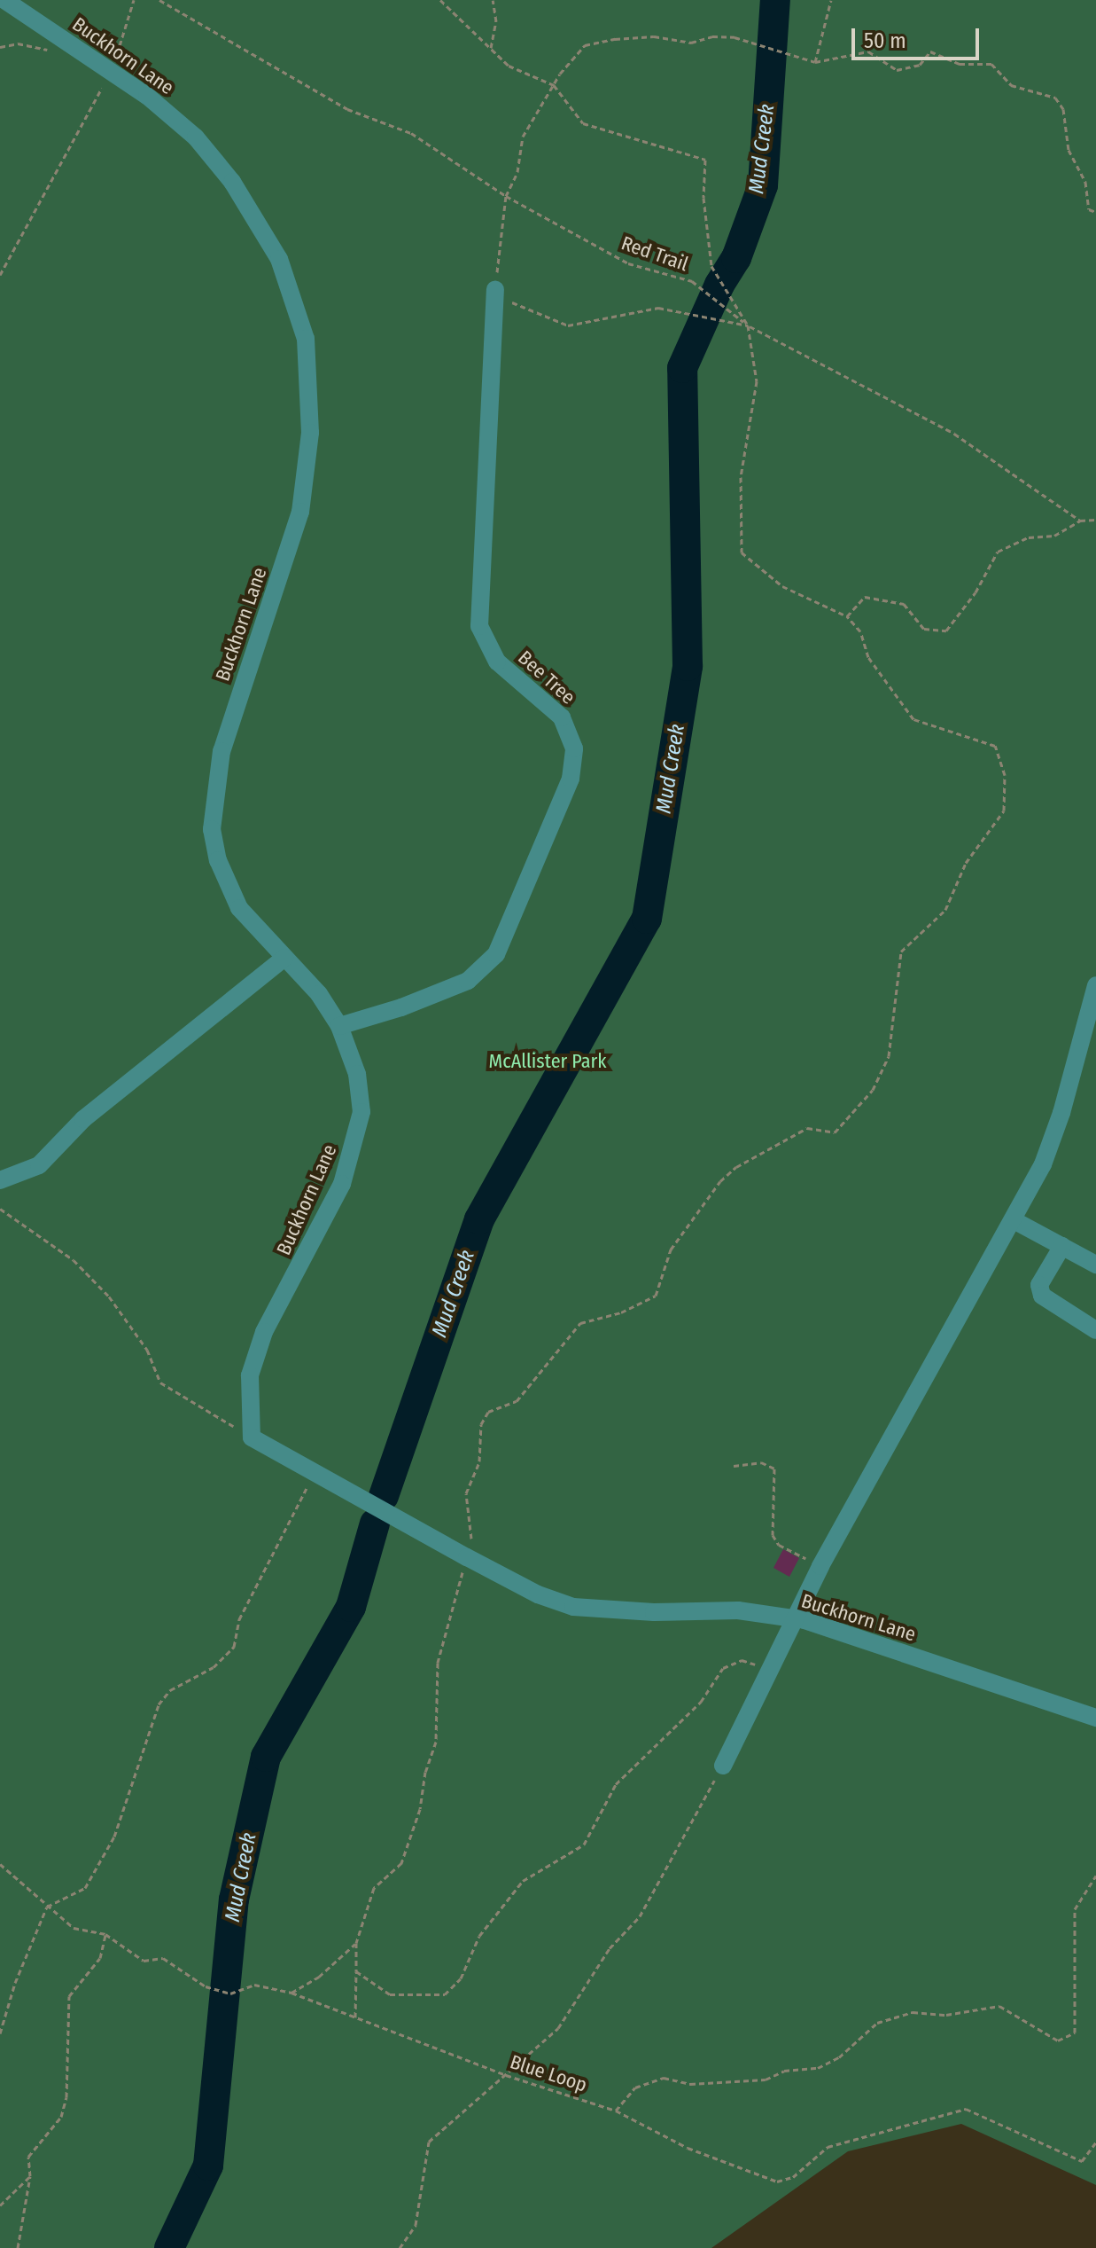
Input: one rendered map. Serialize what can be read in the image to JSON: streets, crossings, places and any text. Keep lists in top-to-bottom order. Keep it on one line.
{"streets":{"lane":["Buckhorn Lane","Bee Tree"],"path":["Red Trail","Blue Loop"]},"crossings":[["Buckhorn Lane","Bee Tree"]],"water":["Mud Creek"],"parks":["McAllister Park"],"scale_bar":"50 m"}
